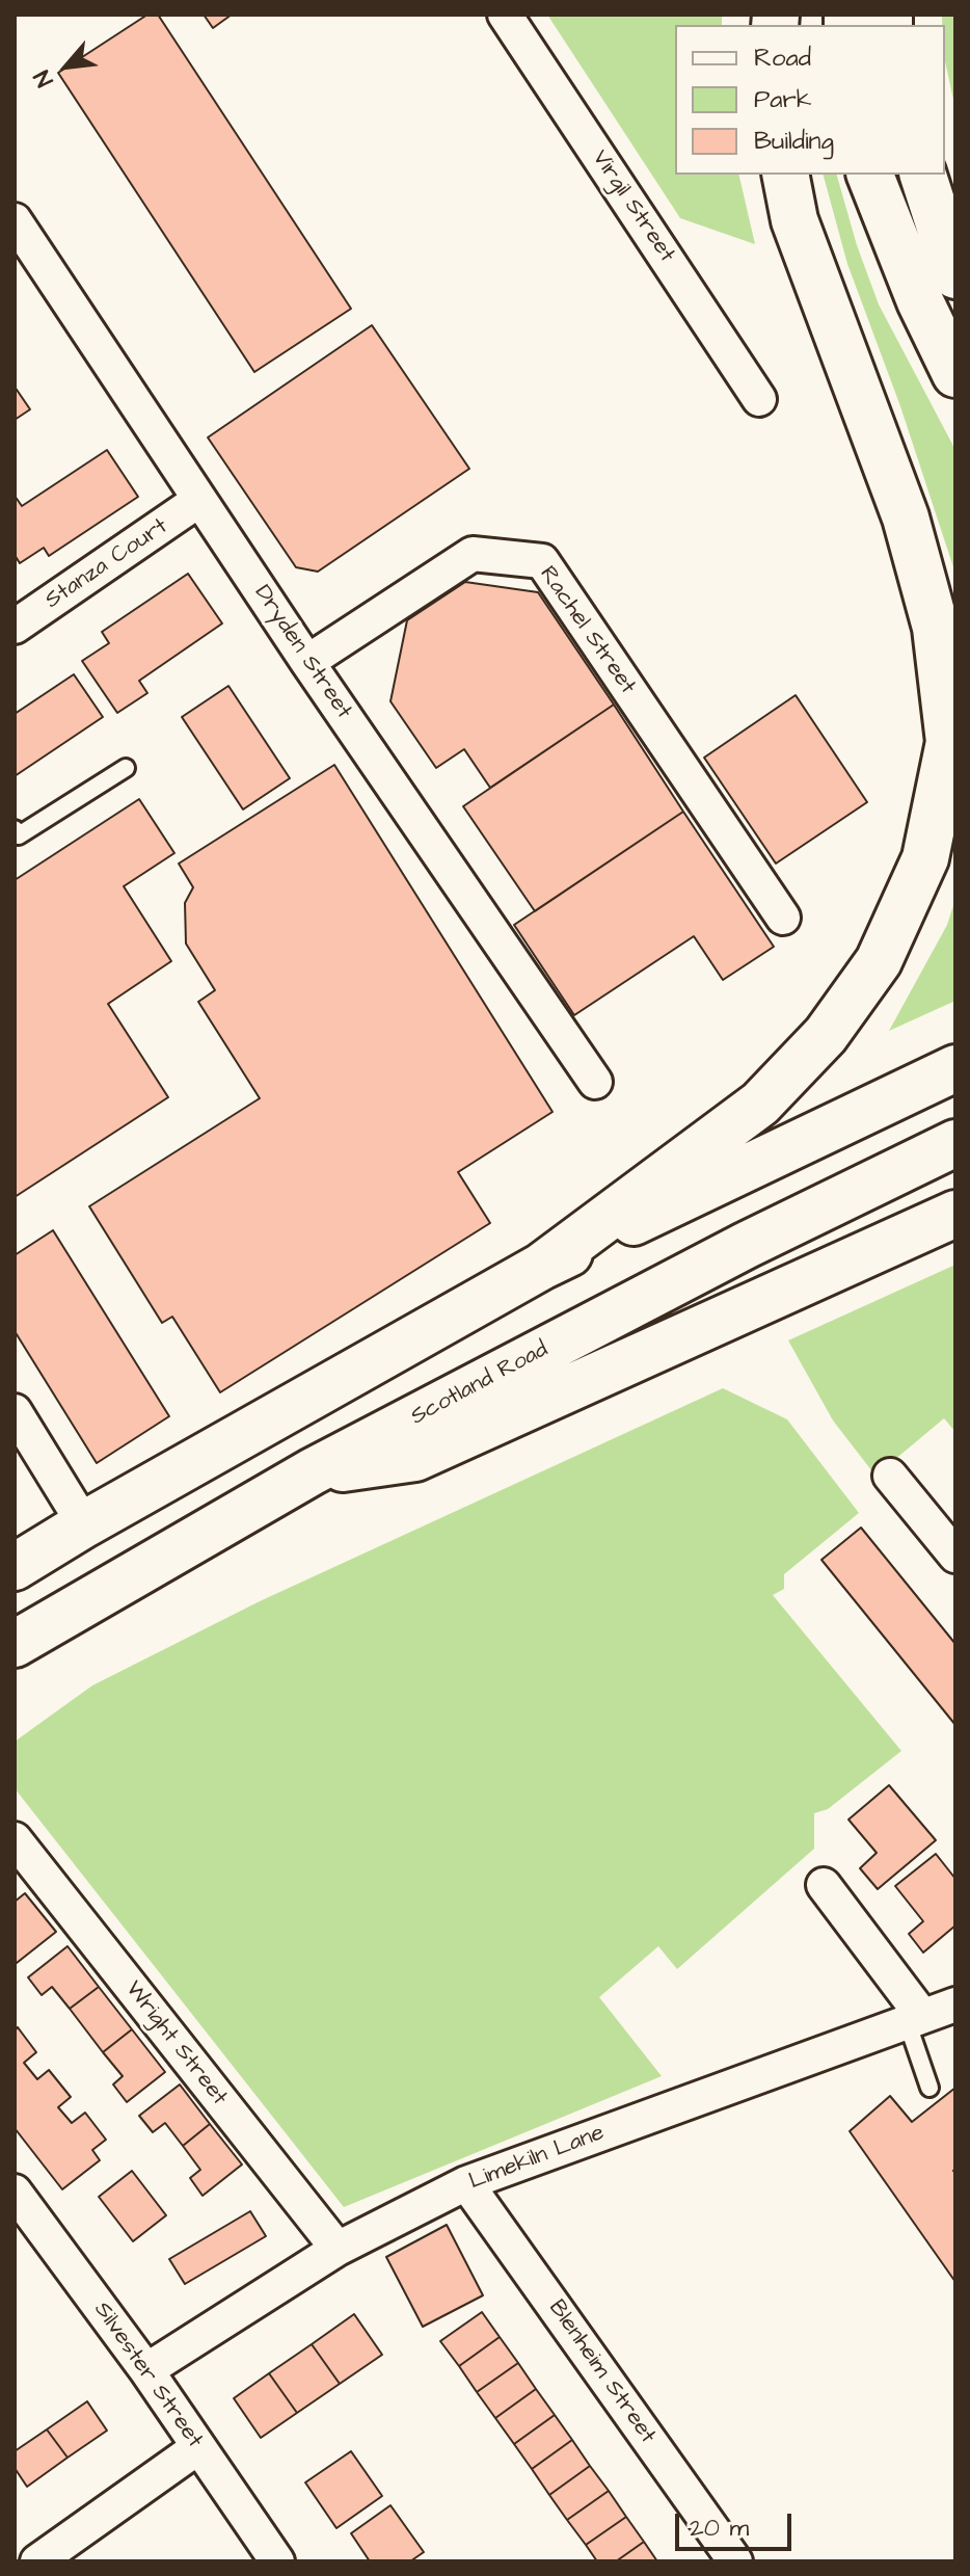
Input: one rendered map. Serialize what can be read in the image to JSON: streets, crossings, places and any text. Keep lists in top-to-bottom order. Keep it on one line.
{"streets":{"highway":["Scotland Road"],"street":["Virgil Street","Stanza Court","Rachel Street","Dryden Street","Wright Street","Limekiln Lane","Blenheim Street","Silvester Street"]},"crossings":[["Stanza Court","Dryden Street"],["Rachel Street","Dryden Street"],["Wright Street","Limekiln Lane"],["Limekiln Lane","Blenheim Street"],["Limekiln Lane","Silvester Street"]],"legend":["Road","Park","Building"],"scale_bar":"20 m","north":"bottom left"}
